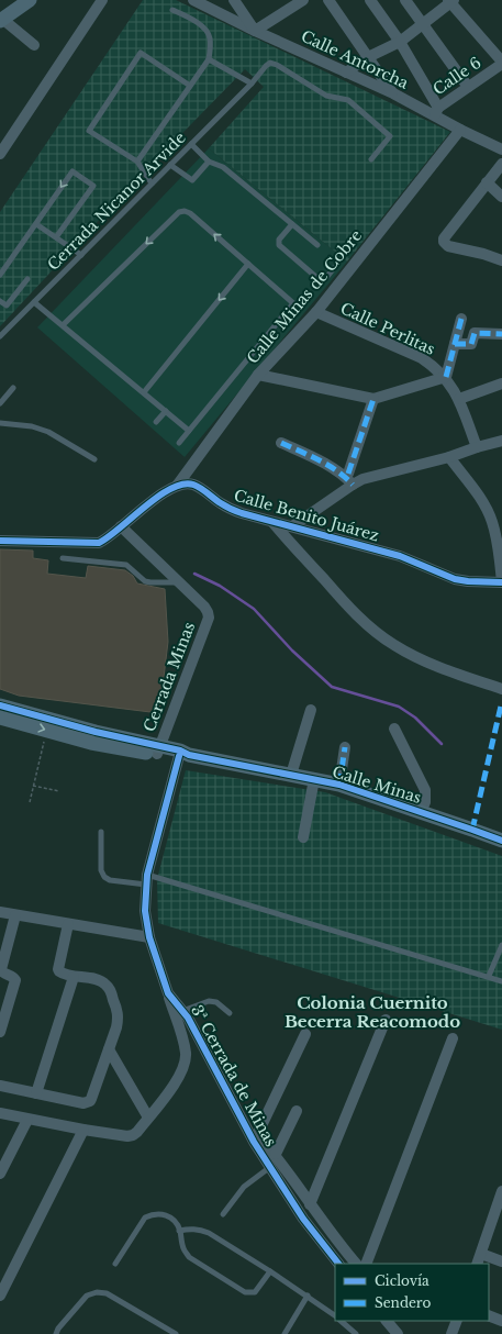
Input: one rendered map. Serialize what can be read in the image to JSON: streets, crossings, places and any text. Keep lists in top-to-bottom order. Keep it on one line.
{"streets":{"street":["Calle Antorcha","Calle 6","Calle Minas de Cobre","Calle Perlitas","Calle Benito Juárez","Cerrada Minas","Calle Minas","3ª Cerrada de Minas"],"lane":["Cerrada Nicanor Arvide"]},"crossings":[["Calle Antorcha","Calle 6"],["Calle Antorcha","Calle Minas de Cobre"],["Calle Minas de Cobre","Calle Perlitas"],["Calle Minas de Cobre","Calle Benito Juárez"],["Cerrada Minas","Calle Minas"],["Calle Minas","3ª Cerrada de Minas"]],"districts":["Colonia Cuernito Becerra Reacomodo"],"legend":["Ciclovía","Sendero"]}
